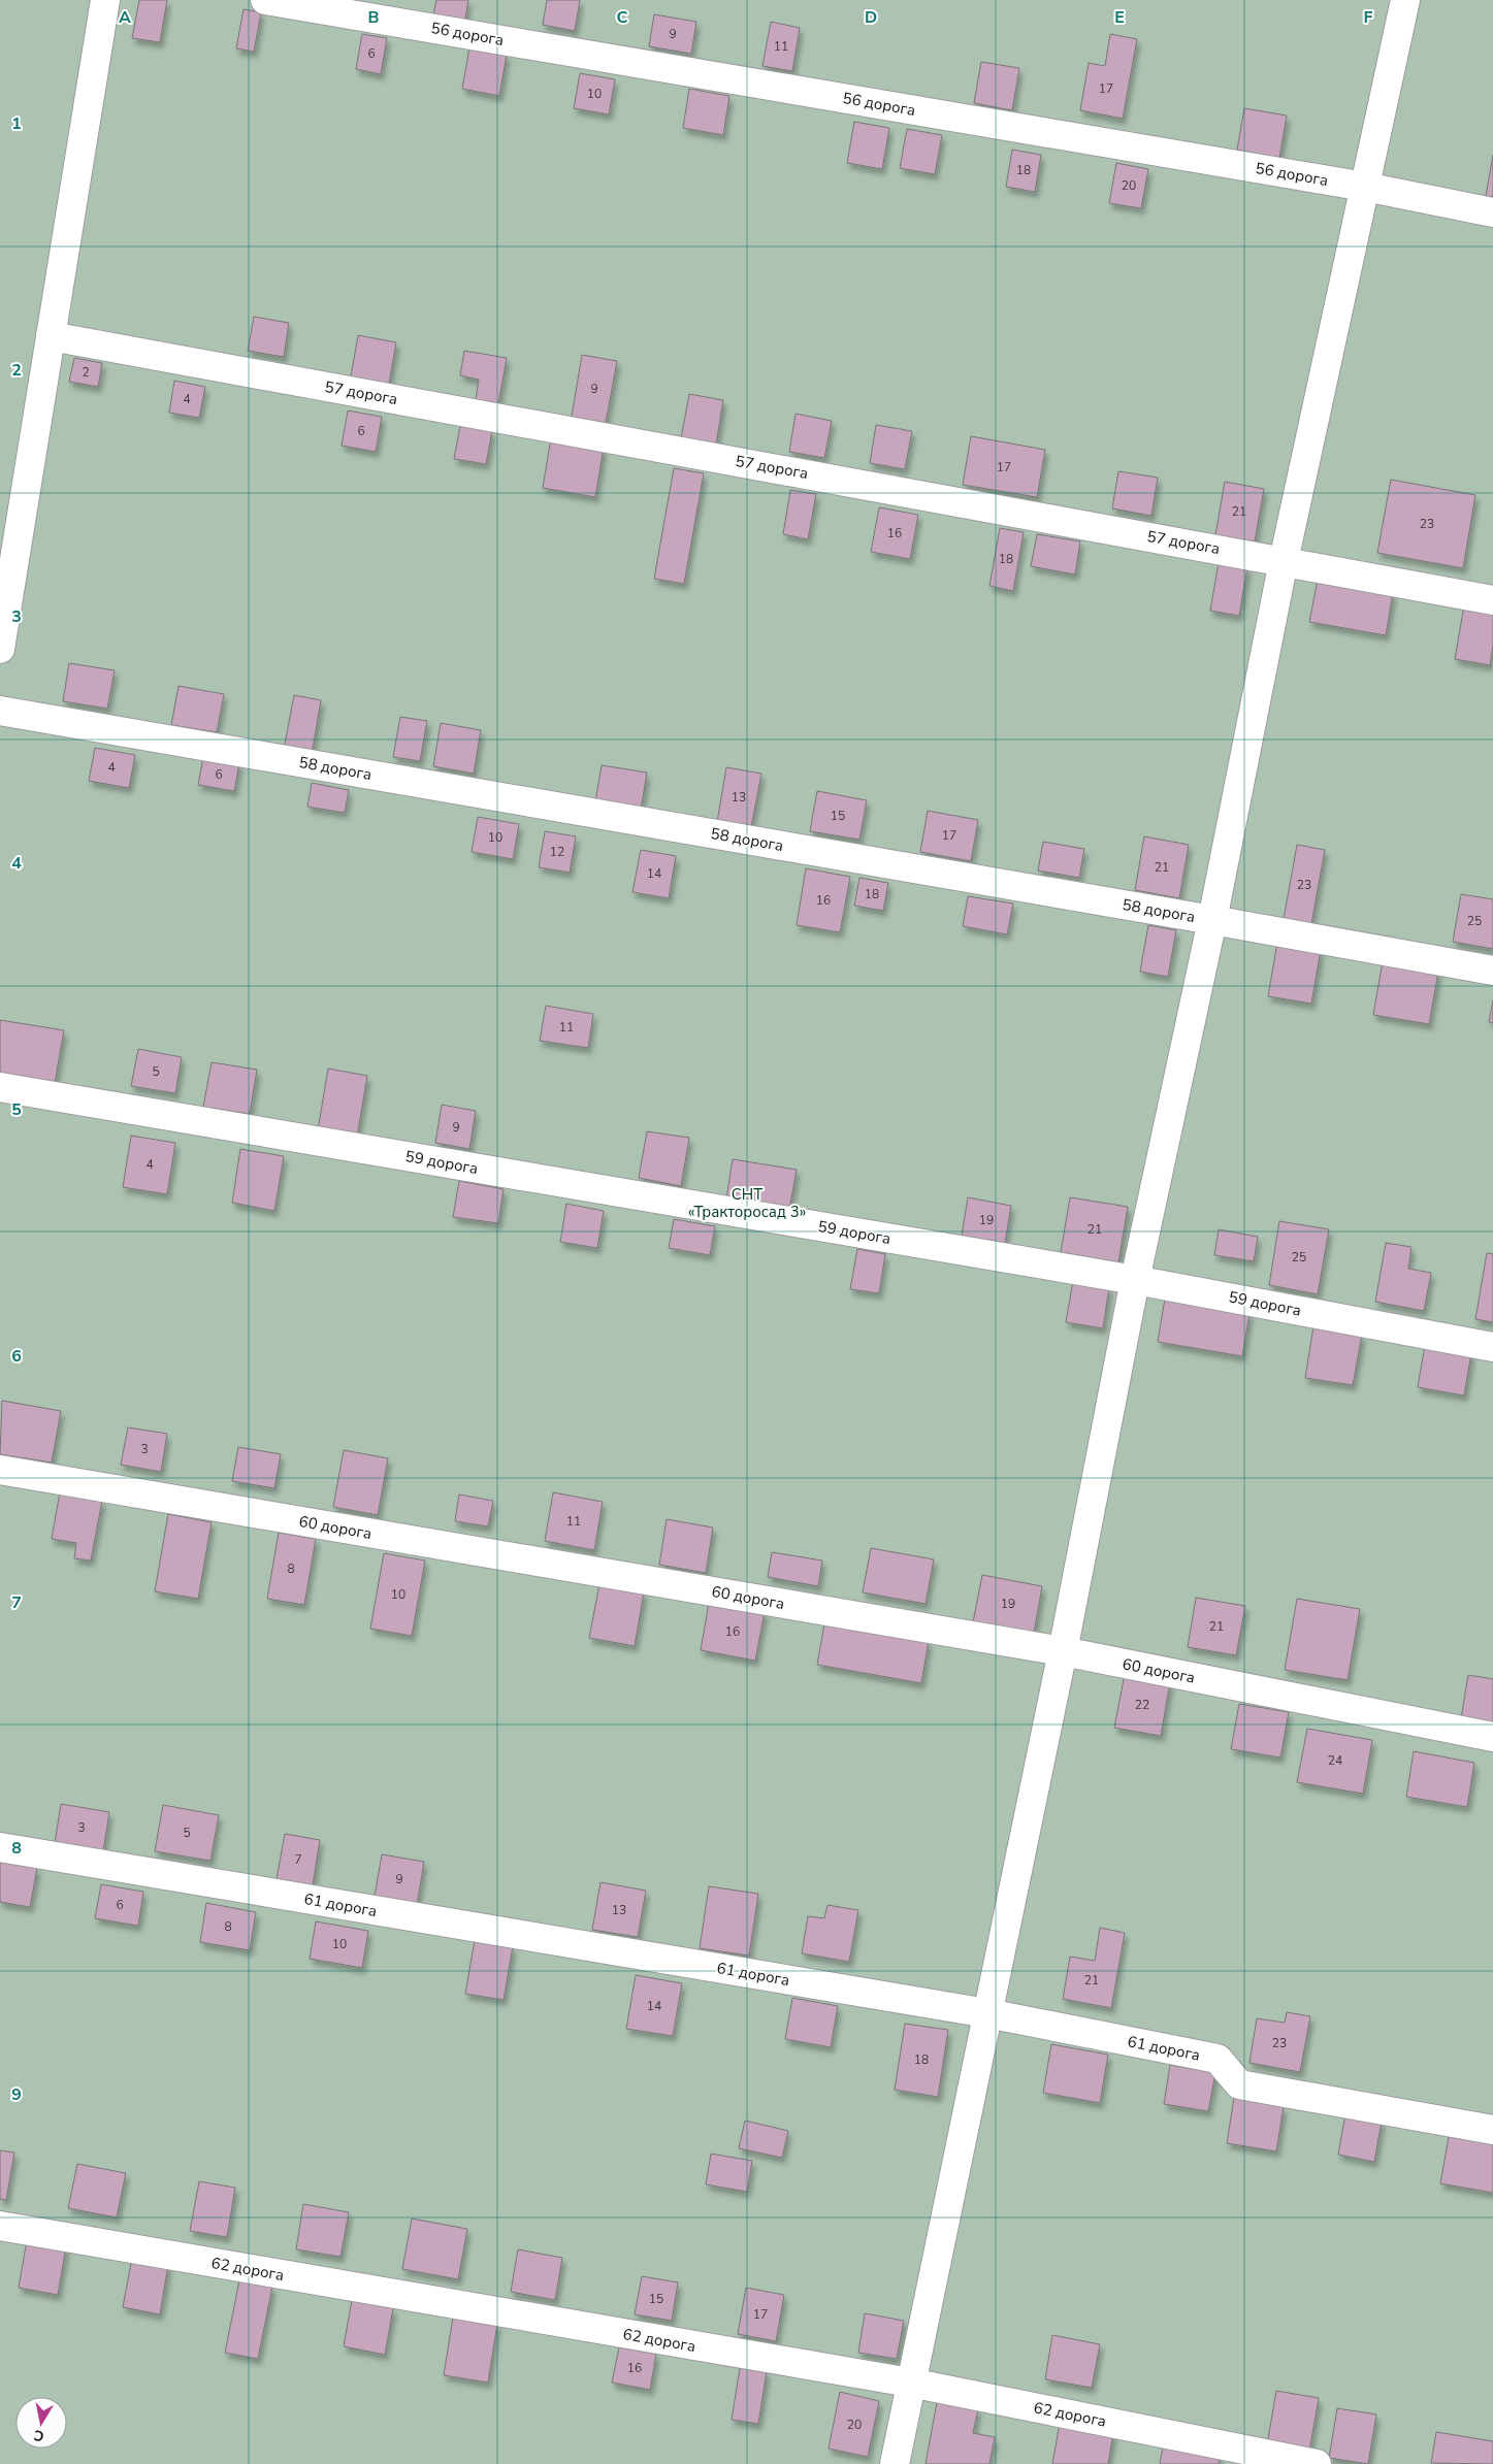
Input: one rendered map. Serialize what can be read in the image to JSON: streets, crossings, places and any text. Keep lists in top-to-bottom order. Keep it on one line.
{"streets":{"street":["56 дорога","57 дорога","58 дорога","59 дорога","60 дорога","61 дорога","62 дорога"]},"parks":["СНТ «Тракторосад 3»"],"house_numbers":["9","11","6","17","10","18","20","2","9","4","6","17","21","23","16","18","4","6","13","15","17","10","12","21","14","23","18","16","25","11","5","9","4","19","21","25","3","11","8","10","19","21","16","22","24","3","5","7","9","6","13","8","10","21","14","23","18","15","17","16","20"],"north":"bottom","grid":{"columns":["A","B","C","D","E","F"],"rows":["1","2","3","4","5","6","7","8","9"]}}
